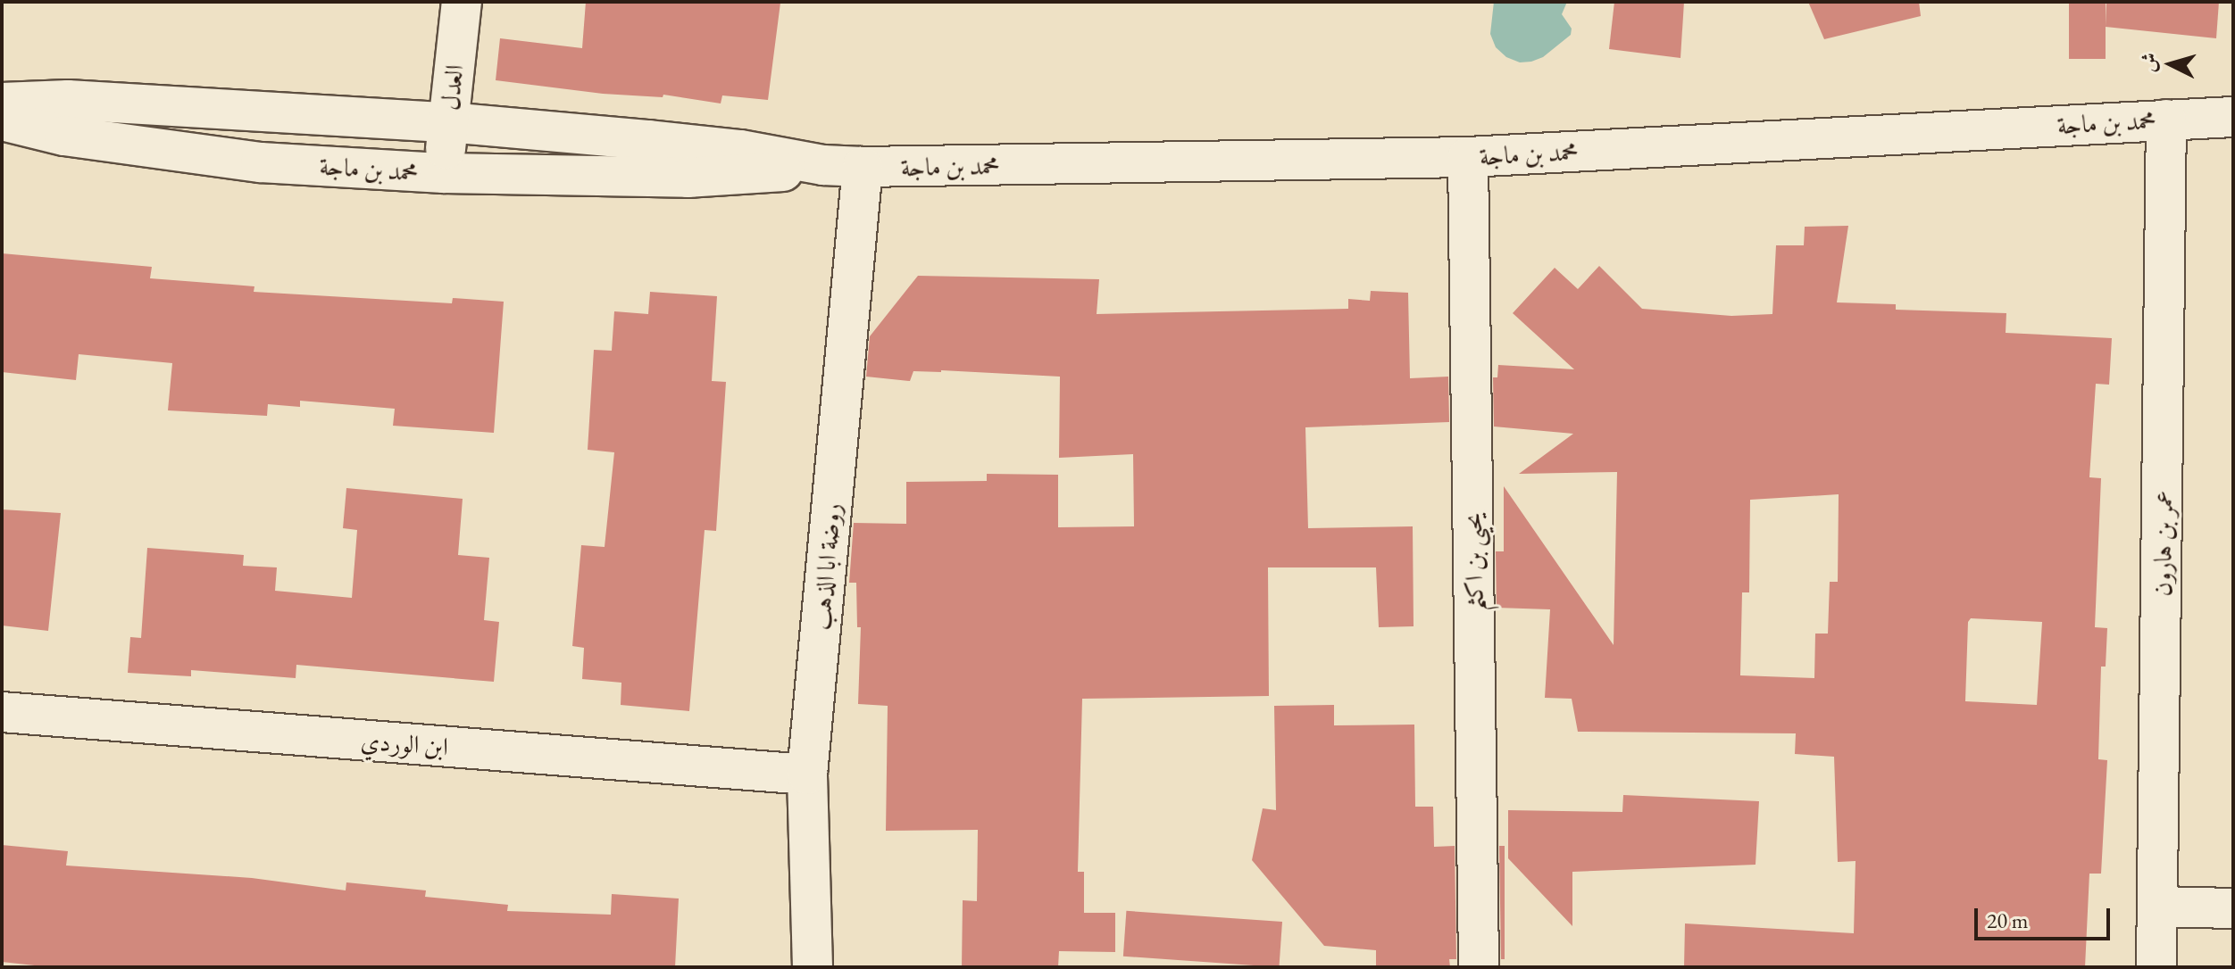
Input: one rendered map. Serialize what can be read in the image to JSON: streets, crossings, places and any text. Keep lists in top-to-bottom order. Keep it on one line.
{"streets":{"street":["العدل","محمد بن ماجة","عمر بن هارون","يحيى بن اكثم","روضة ابا الذهب","ابن الوردي"]},"crossings":[["العدل","محمد بن ماجة"],["محمد بن ماجة","عمر بن هارون"],["محمد بن ماجة","يحيى بن اكثم"],["محمد بن ماجة","روضة ابا الذهب"],["روضة ابا الذهب","ابن الوردي"]],"scale_bar":"20 m","north":"left"}
